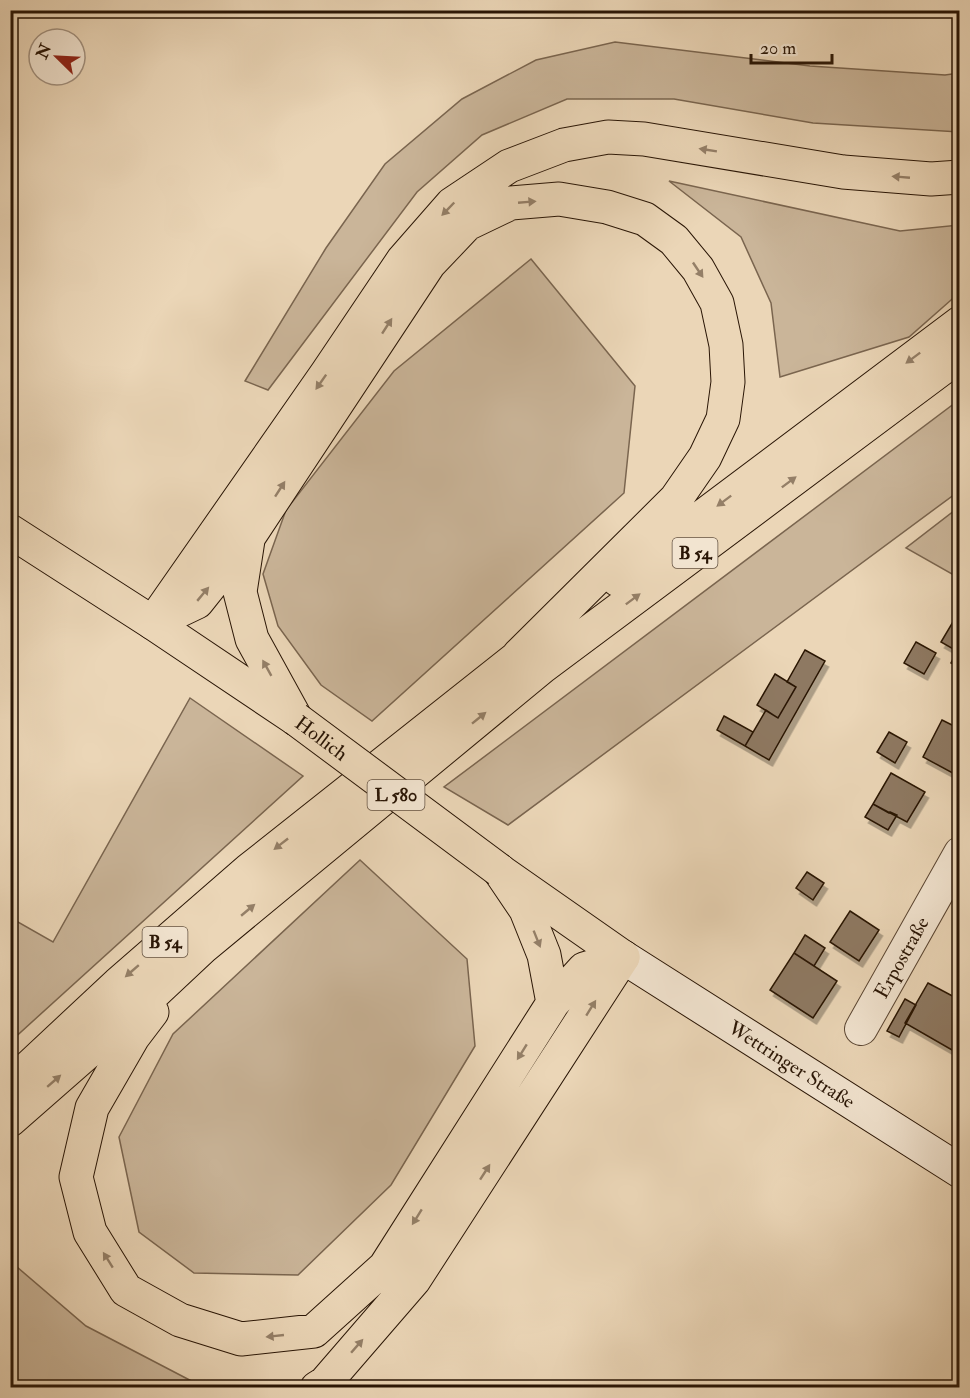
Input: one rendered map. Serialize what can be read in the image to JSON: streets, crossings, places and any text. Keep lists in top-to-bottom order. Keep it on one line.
{"streets":{"main road":["B 54","Hollich","L 580","Wettringer Straße"],"street":["Erpostraße"]},"crossings":[["Hollich","Wettringer Straße"]],"scale_bar":"20 m","north":"top left"}
